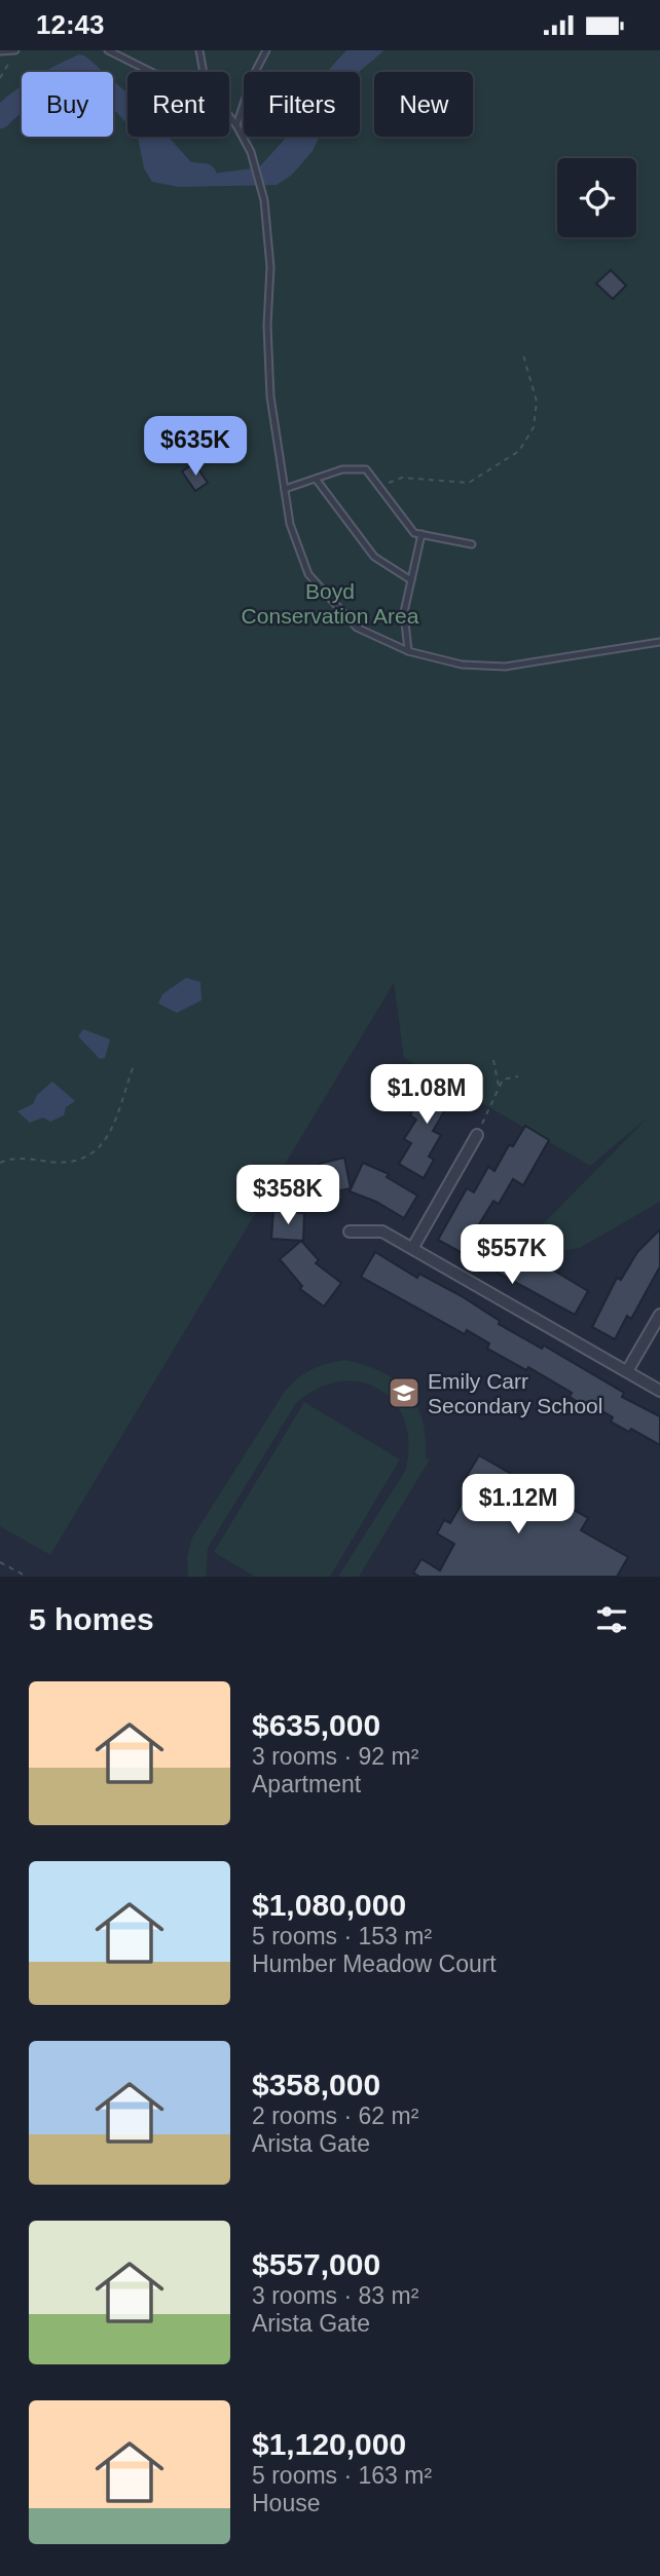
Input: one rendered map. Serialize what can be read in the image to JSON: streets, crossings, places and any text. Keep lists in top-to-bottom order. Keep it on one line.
{"parks":["Boyd Conservation Area"],"places":{"school or university":["Emily Carr Secondary School"]},"page":{"status":"12:43","chip":["Buy","Rent","Filters","New"],"price":["$635K","$1.08M","$358K","$557K","$1.12M"],"heading":"5 homes","list":[{"name":"$635,000","note":"3 rooms · 92 m² · Apartment"},{"name":"$1,080,000","note":"5 rooms · 153 m² · Humber Meadow Court"},{"name":"$358,000","note":"2 rooms · 62 m² · Arista Gate"},{"name":"$557,000","note":"3 rooms · 83 m² · Arista Gate"},{"name":"$1,120,000","note":"5 rooms · 163 m² · House"}]}}
